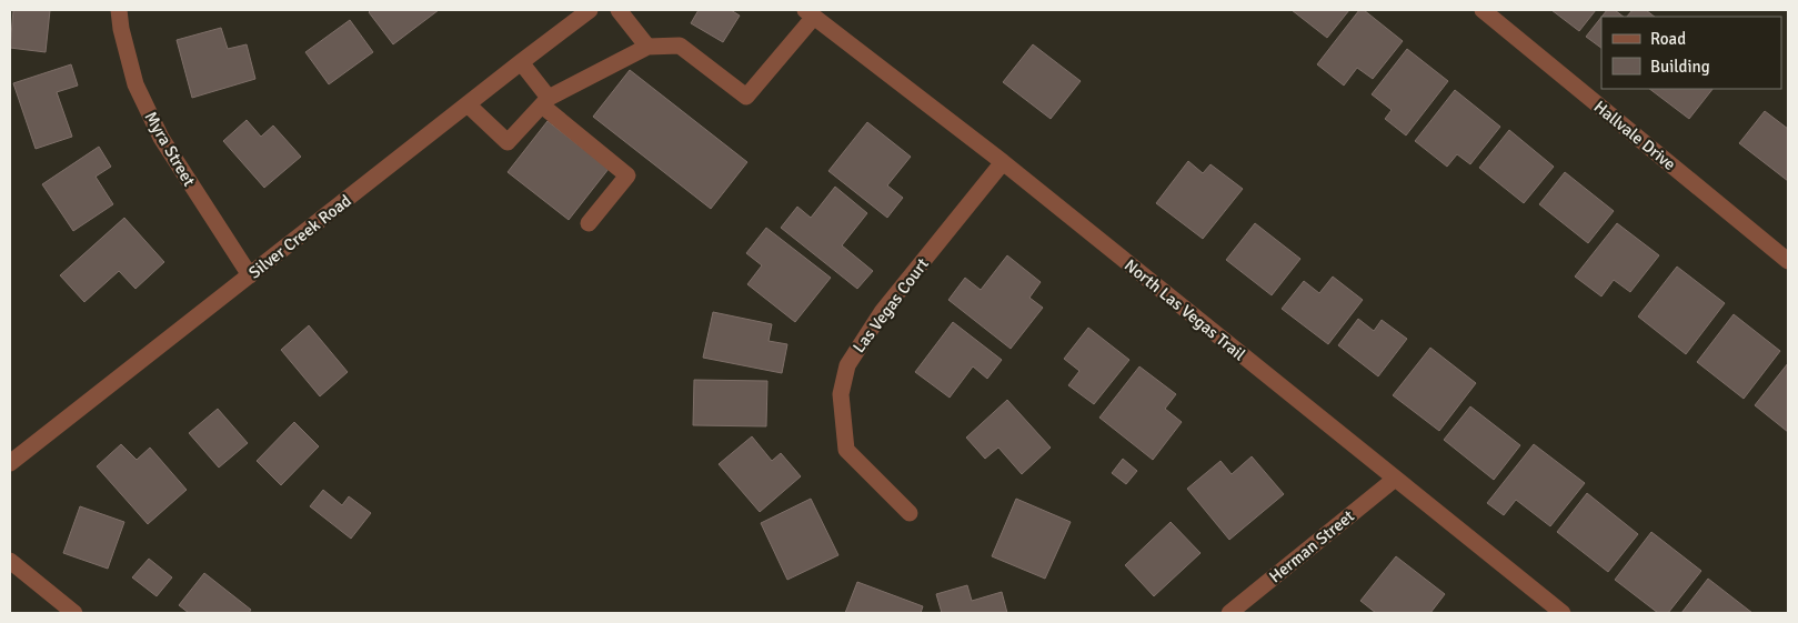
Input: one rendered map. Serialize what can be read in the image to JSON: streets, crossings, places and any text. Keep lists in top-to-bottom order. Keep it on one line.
{"streets":{"street":["Hallvale Drive","Myra Street","Silver Creek Road","Las Vegas Court","North Las Vegas Trail","Herman Street"]},"crossings":[["Myra Street","Silver Creek Road"],["Las Vegas Court","North Las Vegas Trail"],["North Las Vegas Trail","Herman Street"]],"legend":["Road","Building"]}
